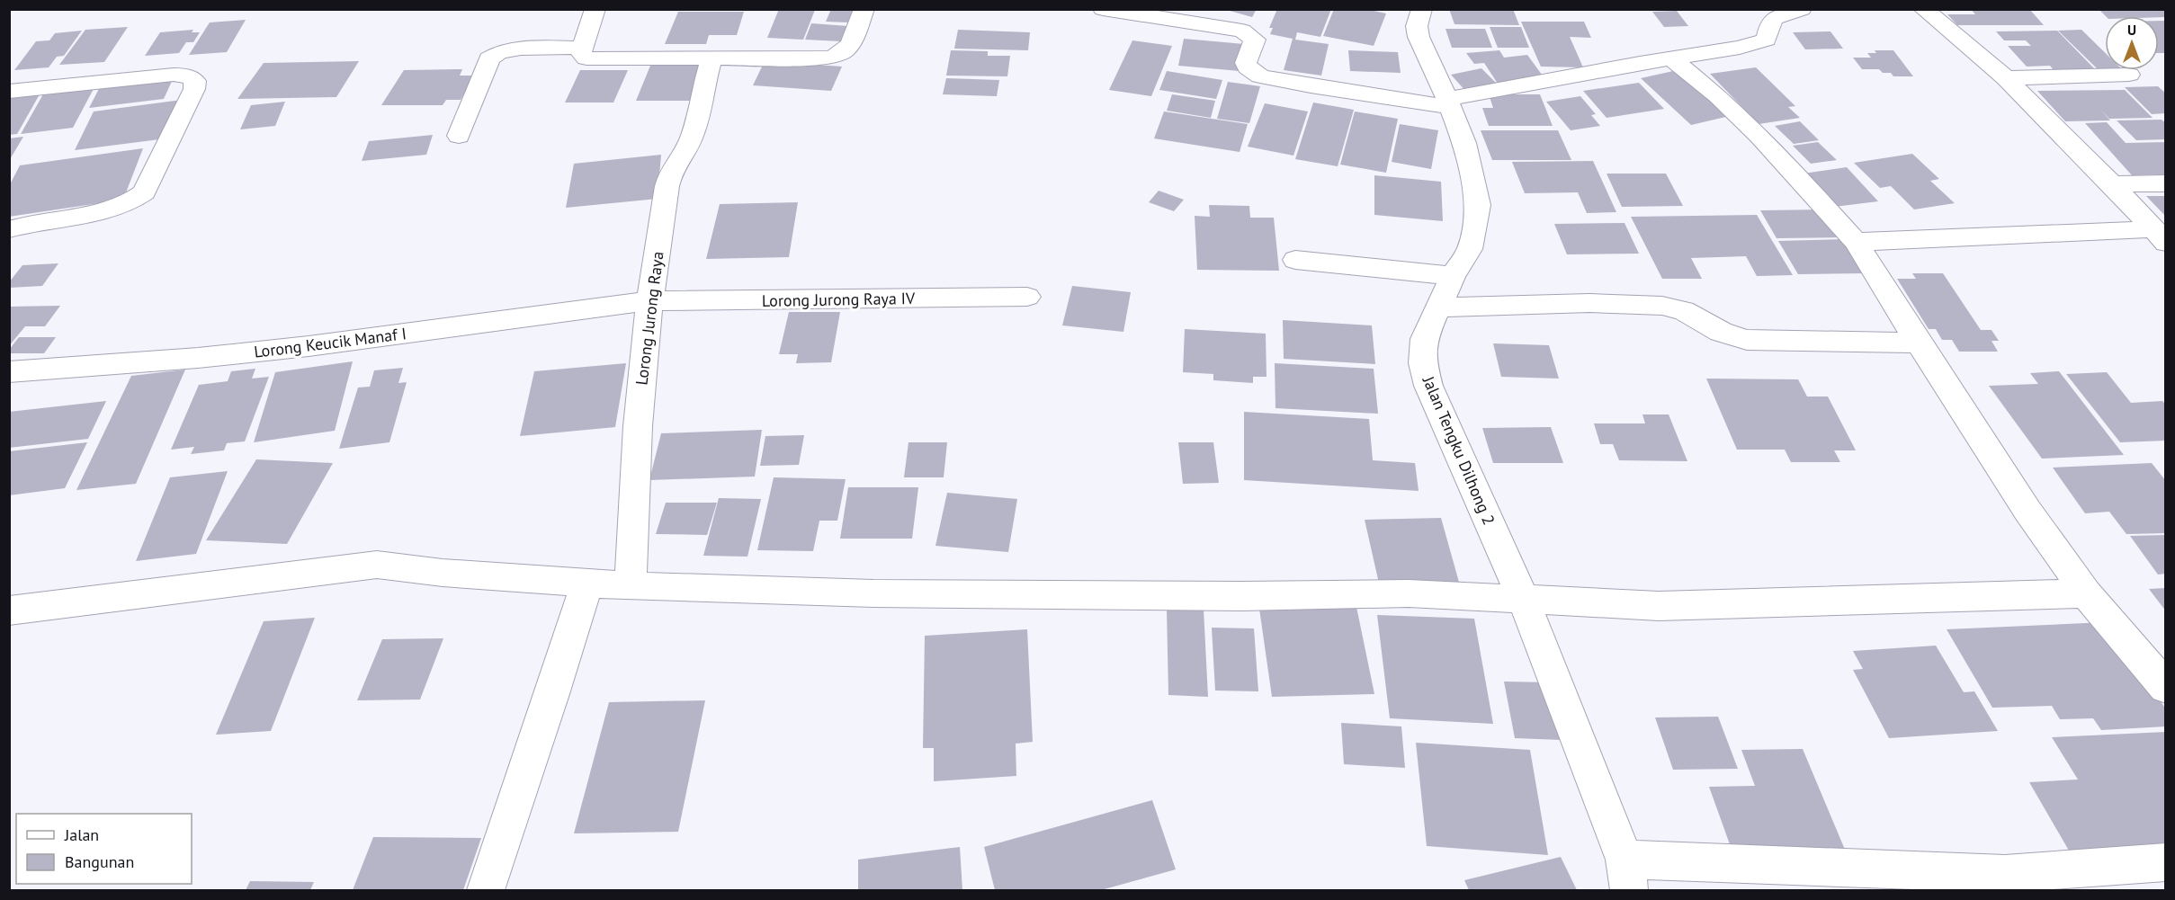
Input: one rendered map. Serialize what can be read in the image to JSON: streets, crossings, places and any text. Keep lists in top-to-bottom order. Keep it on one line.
{"streets":{"street":["Lorong Jurong Raya IV","Lorong Jurong Raya","Lorong Keucik Manaf I","Jalan Tengku Dilhong 2"]},"crossings":[["Lorong Jurong Raya IV","Lorong Jurong Raya"],["Lorong Jurong Raya IV","Lorong Keucik Manaf I"],["Lorong Jurong Raya","Lorong Keucik Manaf I"]],"legend":["Jalan","Bangunan"],"north":"top"}
